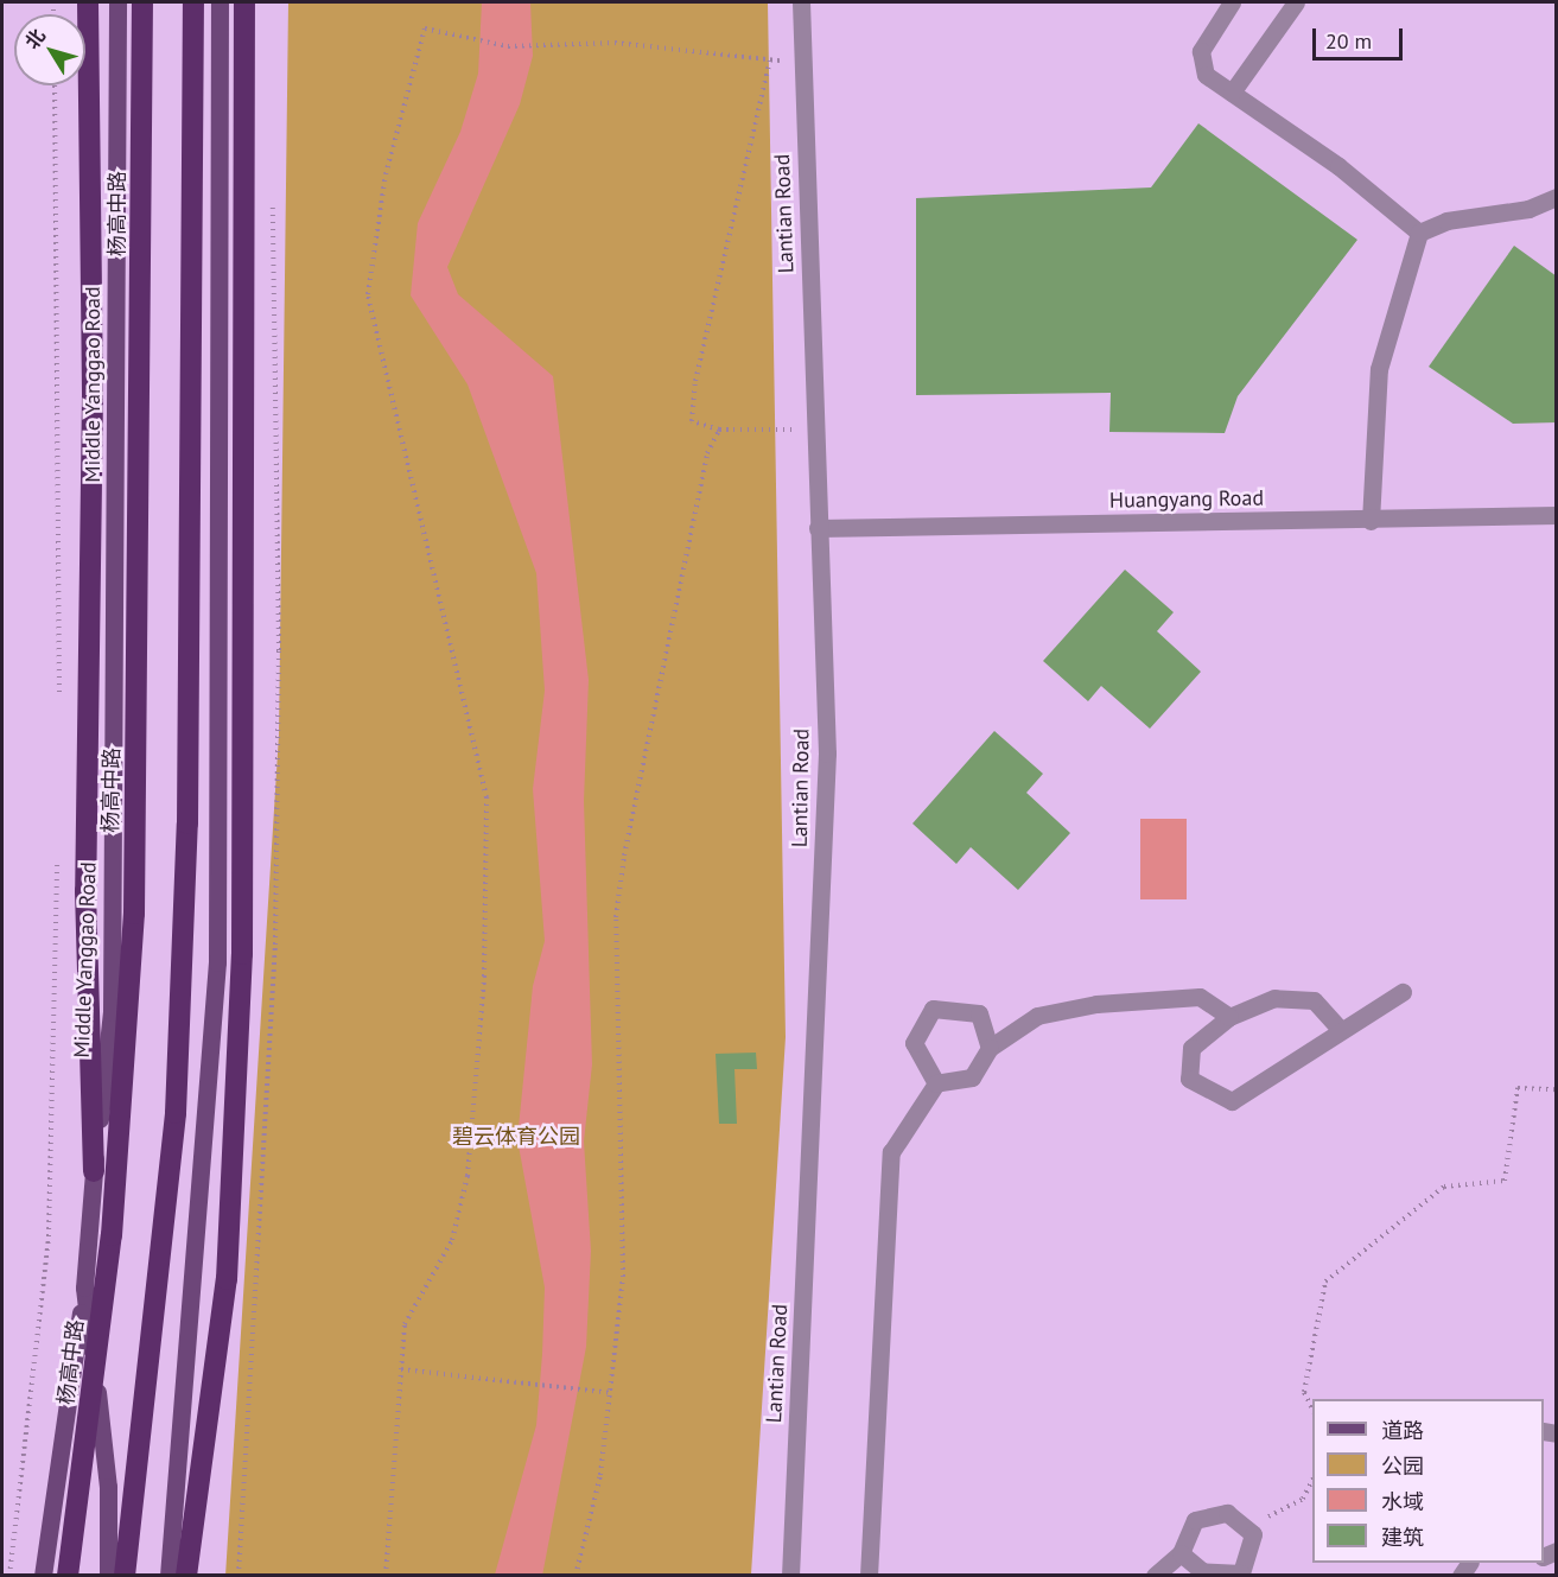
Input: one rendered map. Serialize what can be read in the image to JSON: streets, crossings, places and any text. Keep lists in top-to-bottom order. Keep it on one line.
{"streets":{"highway":["杨高中路"],"main road":["Middle Yanggao Road"],"street":["Lantian Road","Huangyang Road"]},"crossings":[["Lantian Road","Huangyang Road"]],"parks":["碧云体育公园"],"legend":["道路","公园","水域","建筑"],"scale_bar":"20 m","north":"top left"}
